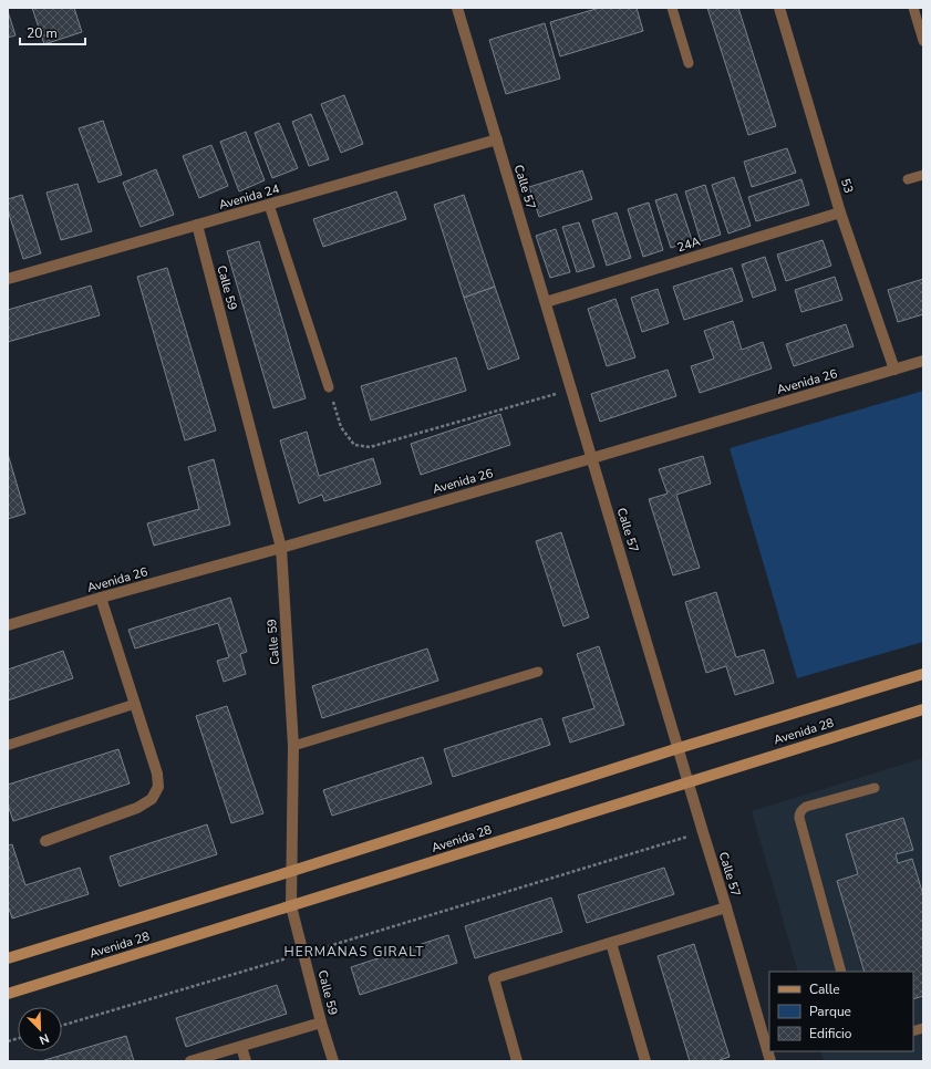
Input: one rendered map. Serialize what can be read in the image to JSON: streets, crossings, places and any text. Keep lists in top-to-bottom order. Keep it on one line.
{"streets":{"main road":["Avenida 28"],"street":["53","Calle 57","Avenida 24","24A","Calle 59","Avenida 26"]},"crossings":[["53","24A"],["53","Avenida 26"],["Calle 57","Avenida 24"],["Calle 57","24A"],["Calle 57","Avenida 26"],["Calle 57","Avenida 28"],["Avenida 24","Calle 59"],["Calle 59","Avenida 26"],["Calle 59","Avenida 28"]],"districts":["HERMANAS GIRALT"],"legend":["Calle","Parque","Edificio"],"scale_bar":"20 m","north":"bottom right"}
